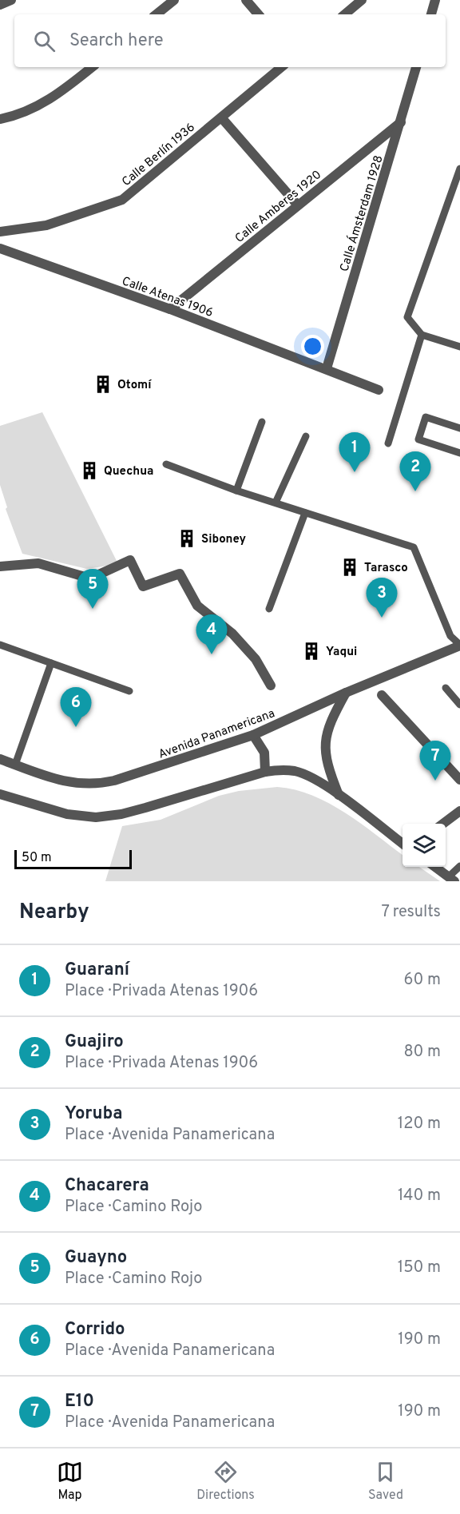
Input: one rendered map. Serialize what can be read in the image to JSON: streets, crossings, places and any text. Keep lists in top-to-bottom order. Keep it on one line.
{"streets":{"street":["Calle Berlín 1936","Calle Amberes 1920","Calle Ámsterdam 1928","Calle Atenas 1906","Avenida Panamericana"]},"crossings":[["Calle Amberes 1920","Calle Ámsterdam 1928"],["Calle Amberes 1920","Calle Atenas 1906"],["Calle Ámsterdam 1928","Calle Atenas 1906"]],"places":{"building":["Otomí","Quechua","Siboney","Tarasco","Yaqui"]},"scale_bar":"50 m","page":{"search":"Search here","pins":["1","2","5","3","4","6","7"],"scale":"50 m","heading":["Nearby","7 results"],"list":[{"mark":"1","name":"Guaraní","note":"Place · Privada Atenas 1906","value":"60 m"},{"mark":"2","name":"Guajiro","note":"Place · Privada Atenas 1906","value":"80 m"},{"mark":"3","name":"Yoruba","note":"Place · Avenida Panamericana","value":"120 m"},{"mark":"4","name":"Chacarera","note":"Place · Camino Rojo","value":"140 m"},{"mark":"5","name":"Guayno","note":"Place · Camino Rojo","value":"150 m"},{"mark":"6","name":"Corrido","note":"Place · Avenida Panamericana","value":"190 m"},{"mark":"7","name":"E10","note":"Place · Avenida Panamericana","value":"190 m"}],"nav":["Map","Directions","Saved"]}}
